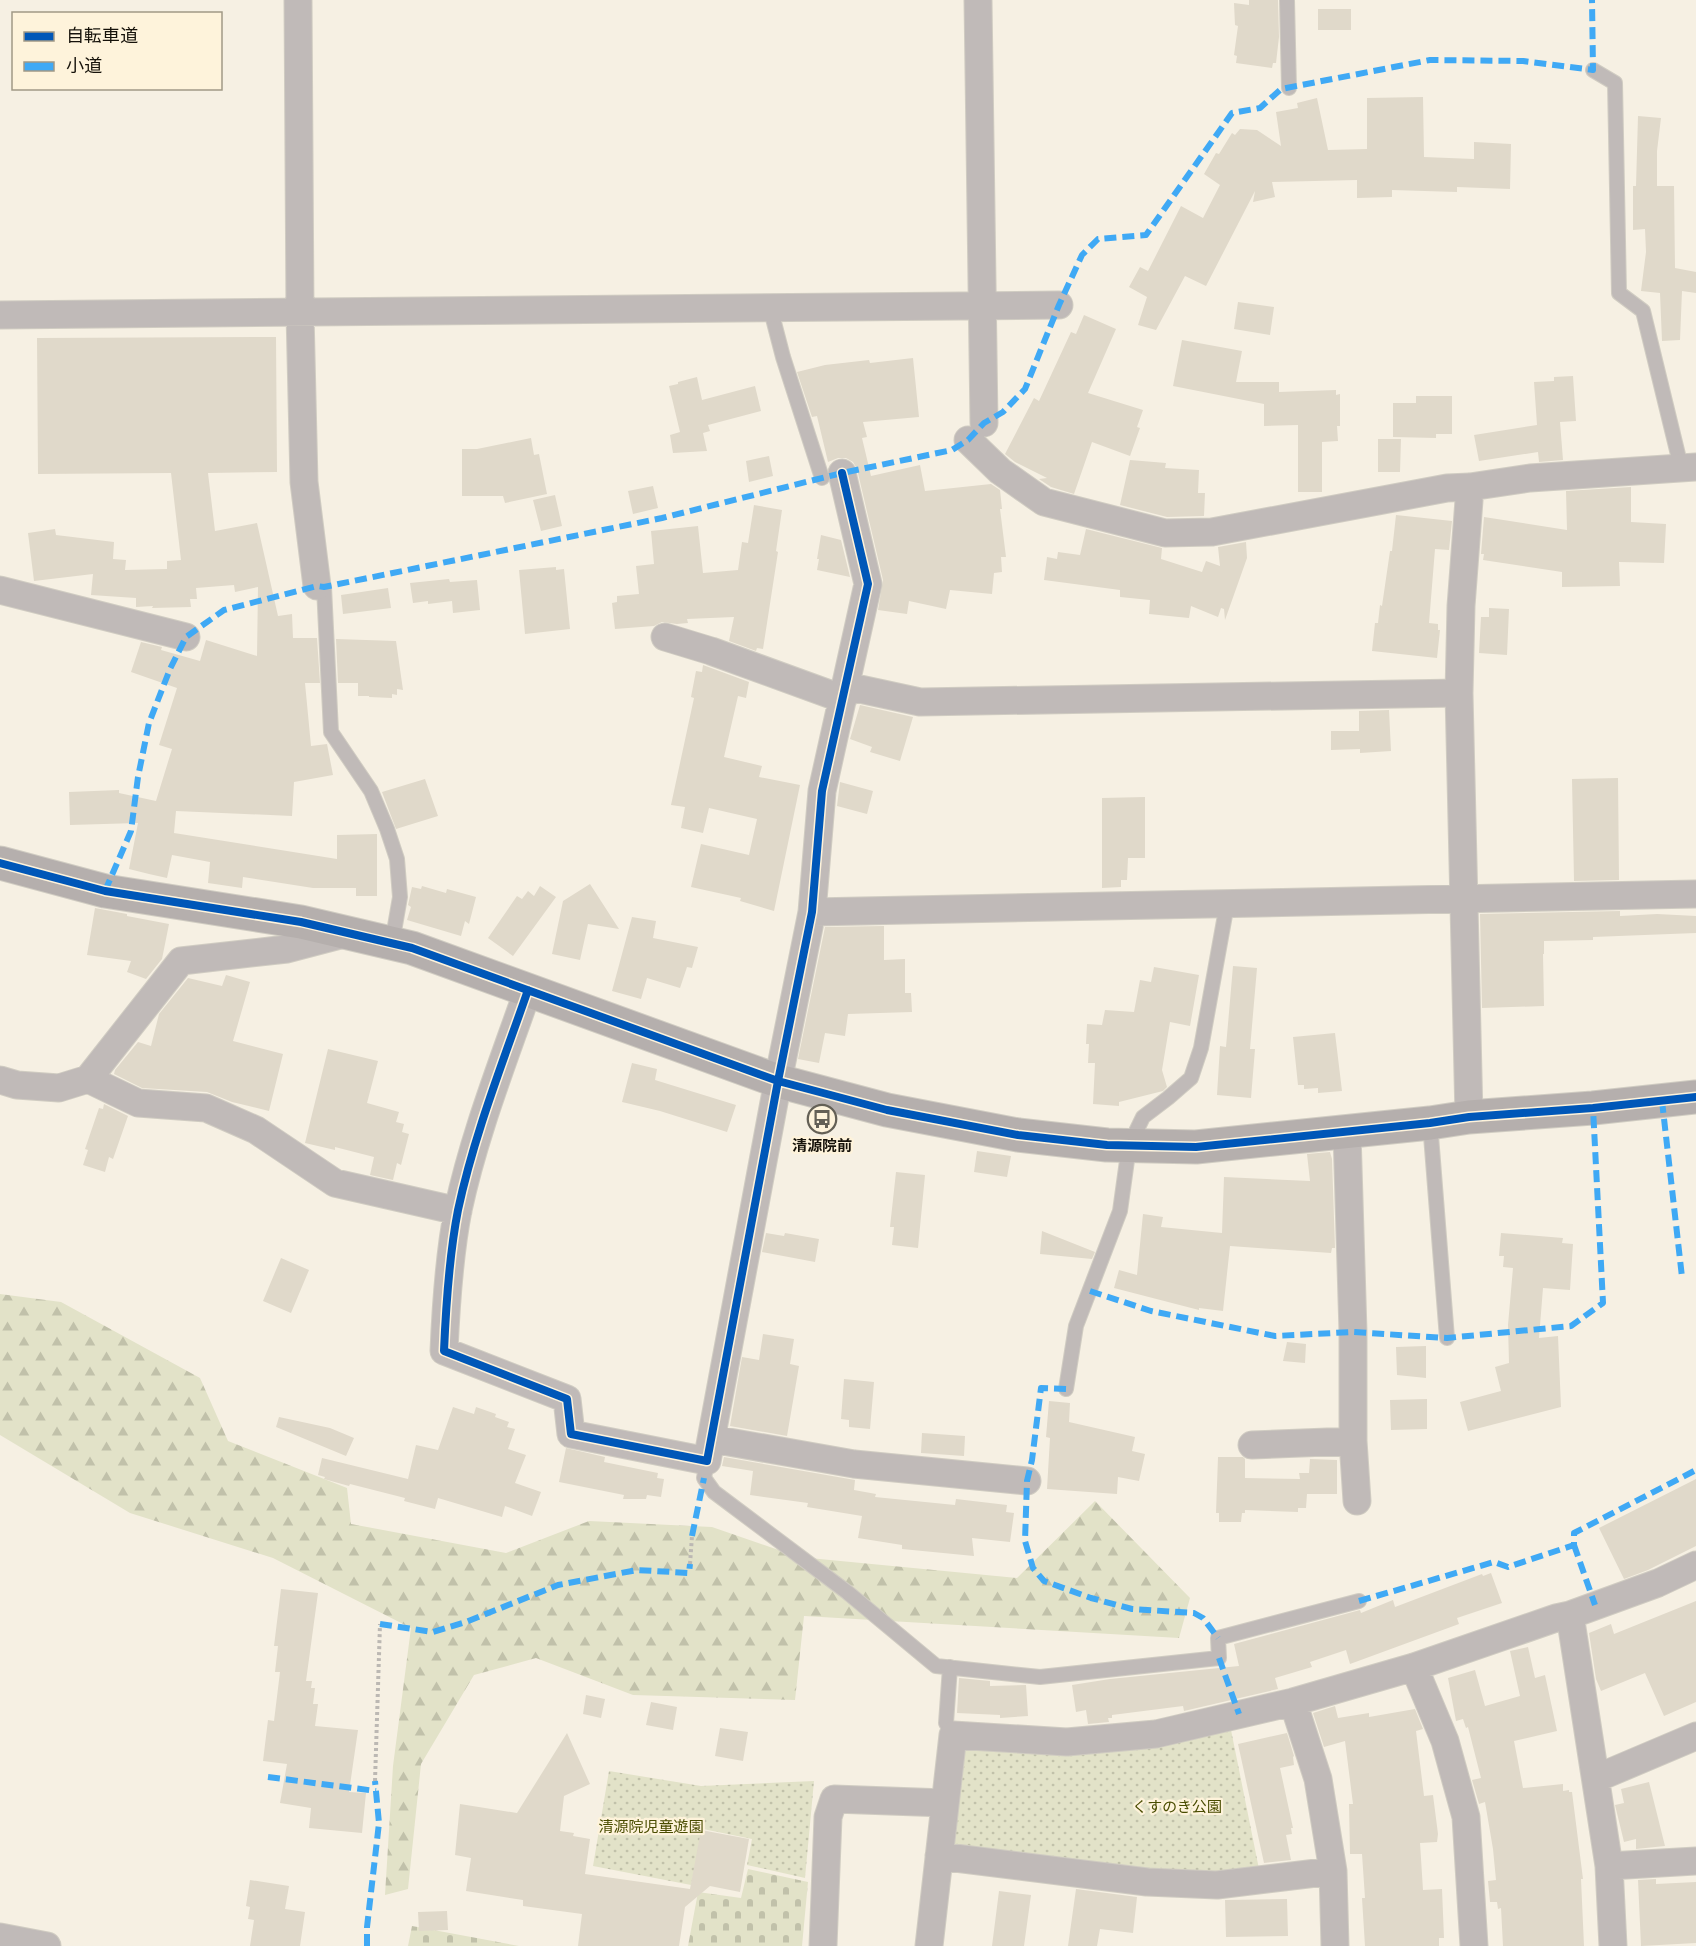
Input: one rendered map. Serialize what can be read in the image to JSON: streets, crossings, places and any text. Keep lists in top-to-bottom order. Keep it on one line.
{"parks":["くすのき公園","清源院児童遊園"],"places":{"bus stop":["清源院前"]},"legend":["自転車道","小道"]}
